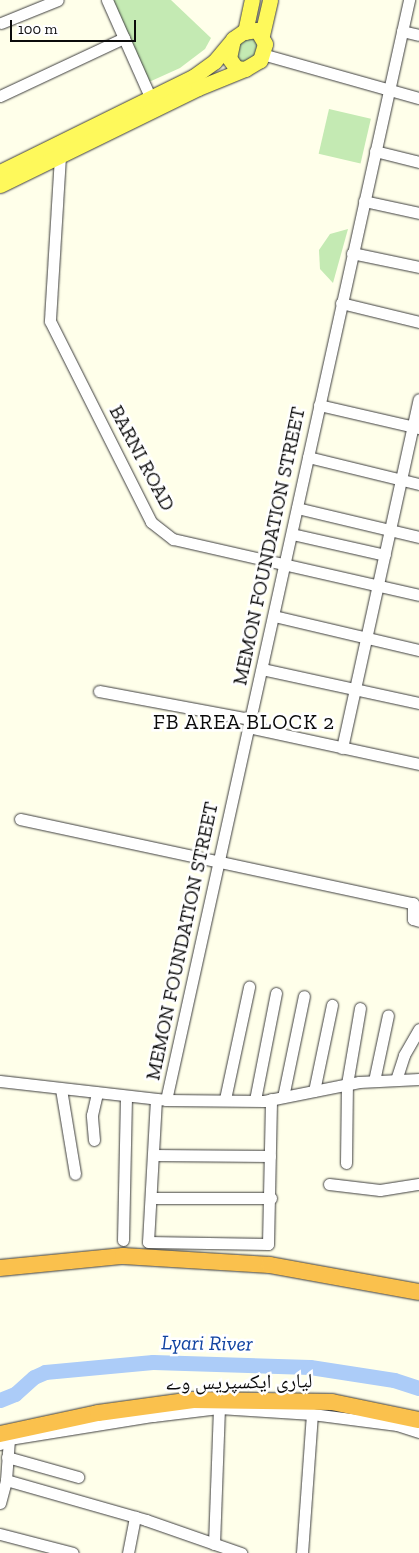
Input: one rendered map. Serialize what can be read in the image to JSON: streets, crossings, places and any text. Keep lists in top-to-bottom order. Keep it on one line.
{"streets":{"highway":["لیاری ایکسپریس وے"],"street":["BARNI ROAD","MEMON FOUNDATION STREET"]},"crossings":[["BARNI ROAD","MEMON FOUNDATION STREET"]],"districts":["FB AREA BLOCK 2"],"water":["Lyari River"],"scale_bar":"100 m"}
